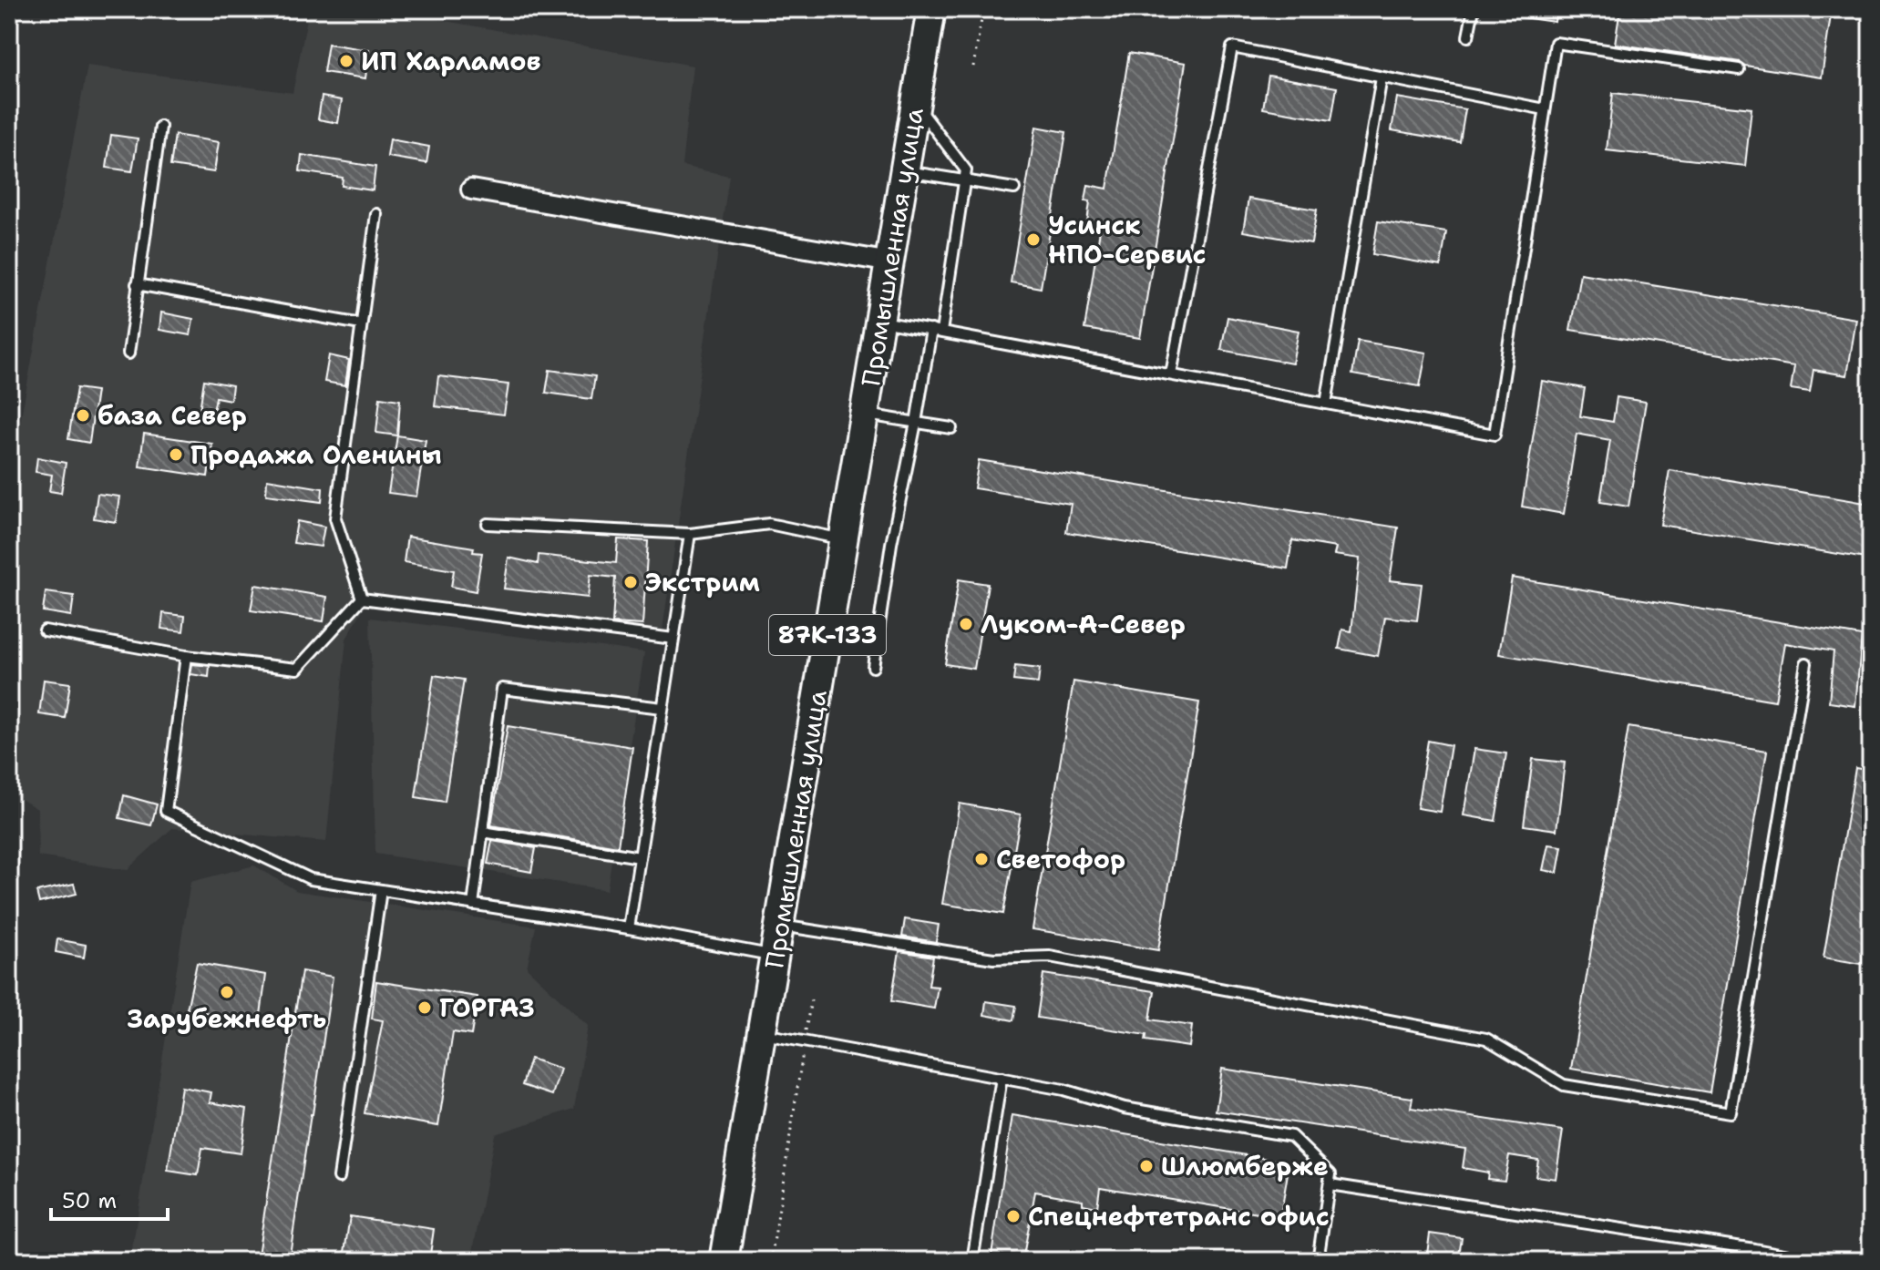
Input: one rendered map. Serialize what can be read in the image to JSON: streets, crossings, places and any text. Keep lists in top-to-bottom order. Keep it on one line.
{"streets":{"main road":["Промышленная улица","87К-133"]},"places":["ИП Харламов","Усинск НПО-Сервис","база Север","Продажа Оленины","Экстрим","Луком-А-Север","Светофор","Зарубежнефть","ГОРГАЗ","Шлюмберже","Спецнефтетранс офис"],"scale_bar":"50 m"}
